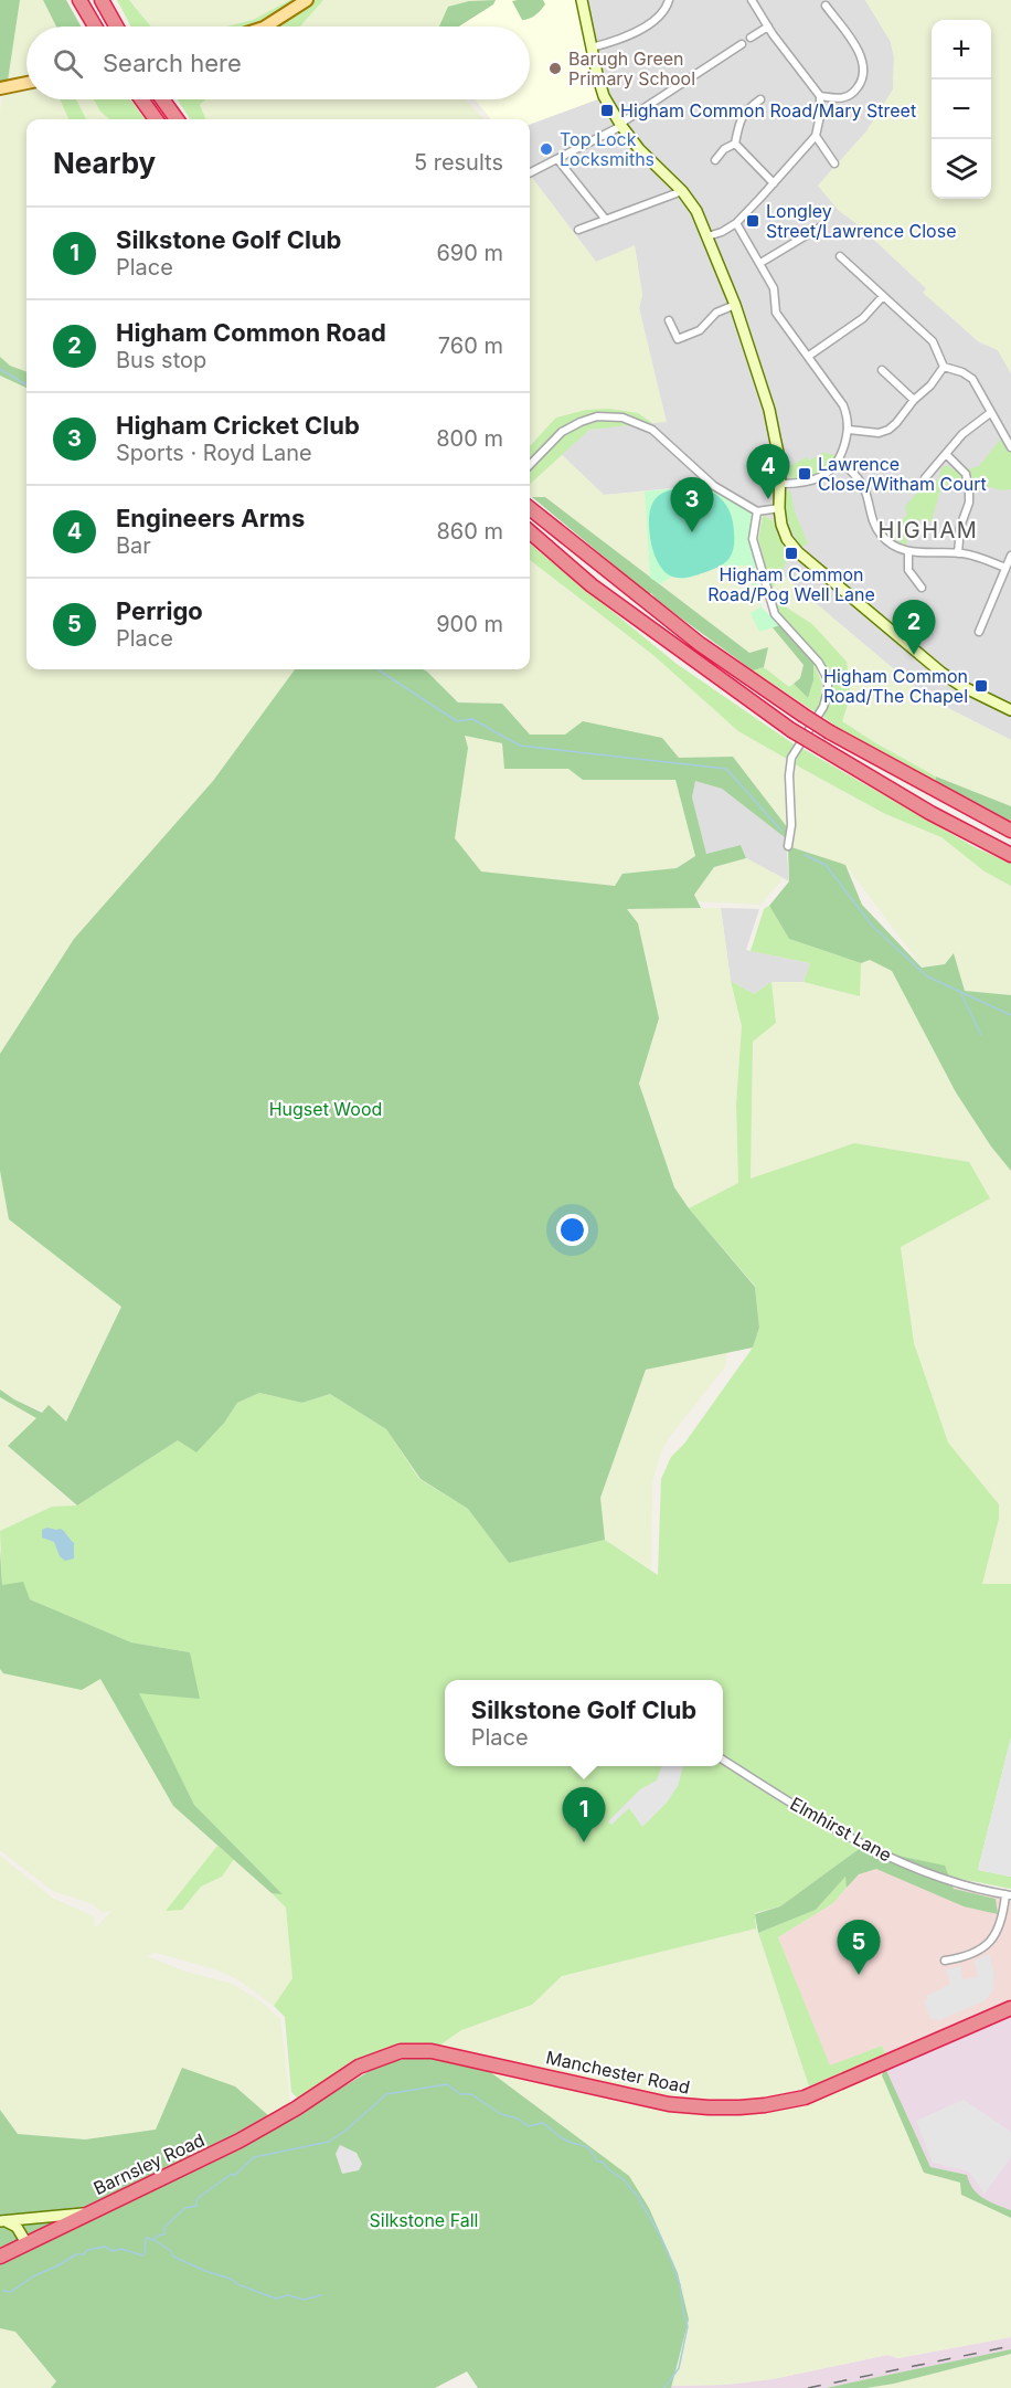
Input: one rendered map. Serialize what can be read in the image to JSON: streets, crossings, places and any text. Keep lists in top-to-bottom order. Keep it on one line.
{"streets":{"highway":["Manchester Road","Barnsley Road"],"street":["Elmhirst Lane"]},"crossings":[["Manchester Road","Barnsley Road"]],"districts":["HIGHAM"],"parks":["Hugset Wood","Silkstone Fall"],"places":{"other":["Barugh Green Primary School","Top Lock Locksmiths"],"transit":["Higham Common Road/Mary Street","Longley Street/Lawrence Close","Lawrence Close/Witham Court","Higham Common Road/Pog Well Lane","Higham Common Road/The Chapel"]},"page":{"map_buttons":["+","−"],"search":"Search here","heading":["Nearby","5 results"],"list":[{"mark":"1","name":"Silkstone Golf Club","note":"Place","value":"690 m"},{"mark":"2","name":"Higham Common Road","note":"Bus stop","value":"760 m"},{"mark":"3","name":"Higham Cricket Club","note":"Sports · Royd Lane","value":"800 m"},{"mark":"4","name":"Engineers Arms","note":"Bar","value":"860 m"},{"mark":"5","name":"Perrigo","note":"Place","value":"900 m"}],"pins":["4","3","2","1","5"],"popup":["Silkstone Golf Club","Place"]}}
